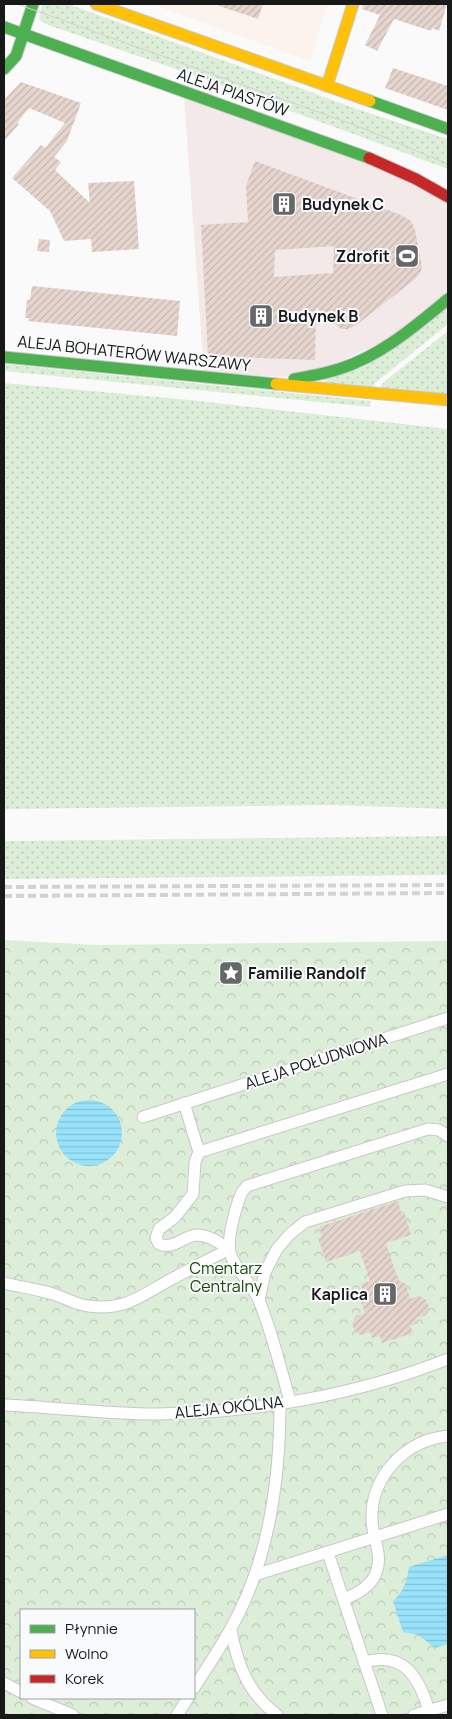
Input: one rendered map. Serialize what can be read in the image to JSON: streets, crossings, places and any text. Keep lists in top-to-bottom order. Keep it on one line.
{"streets":{"main road":["ALEJA PIASTÓW","ALEJA BOHATERÓW WARSZAWY"],"street":["ALEJA POŁUDNIOWA","ALEJA OKÓLNA"]},"parks":["Cmentarz Centralny"],"places":{"building":["Budynek C","Budynek B","Kaplica"],"sports":["Zdrofit"],"place":["Familie Randolf"]},"legend":["Płynnie","Wolno","Korek"]}
